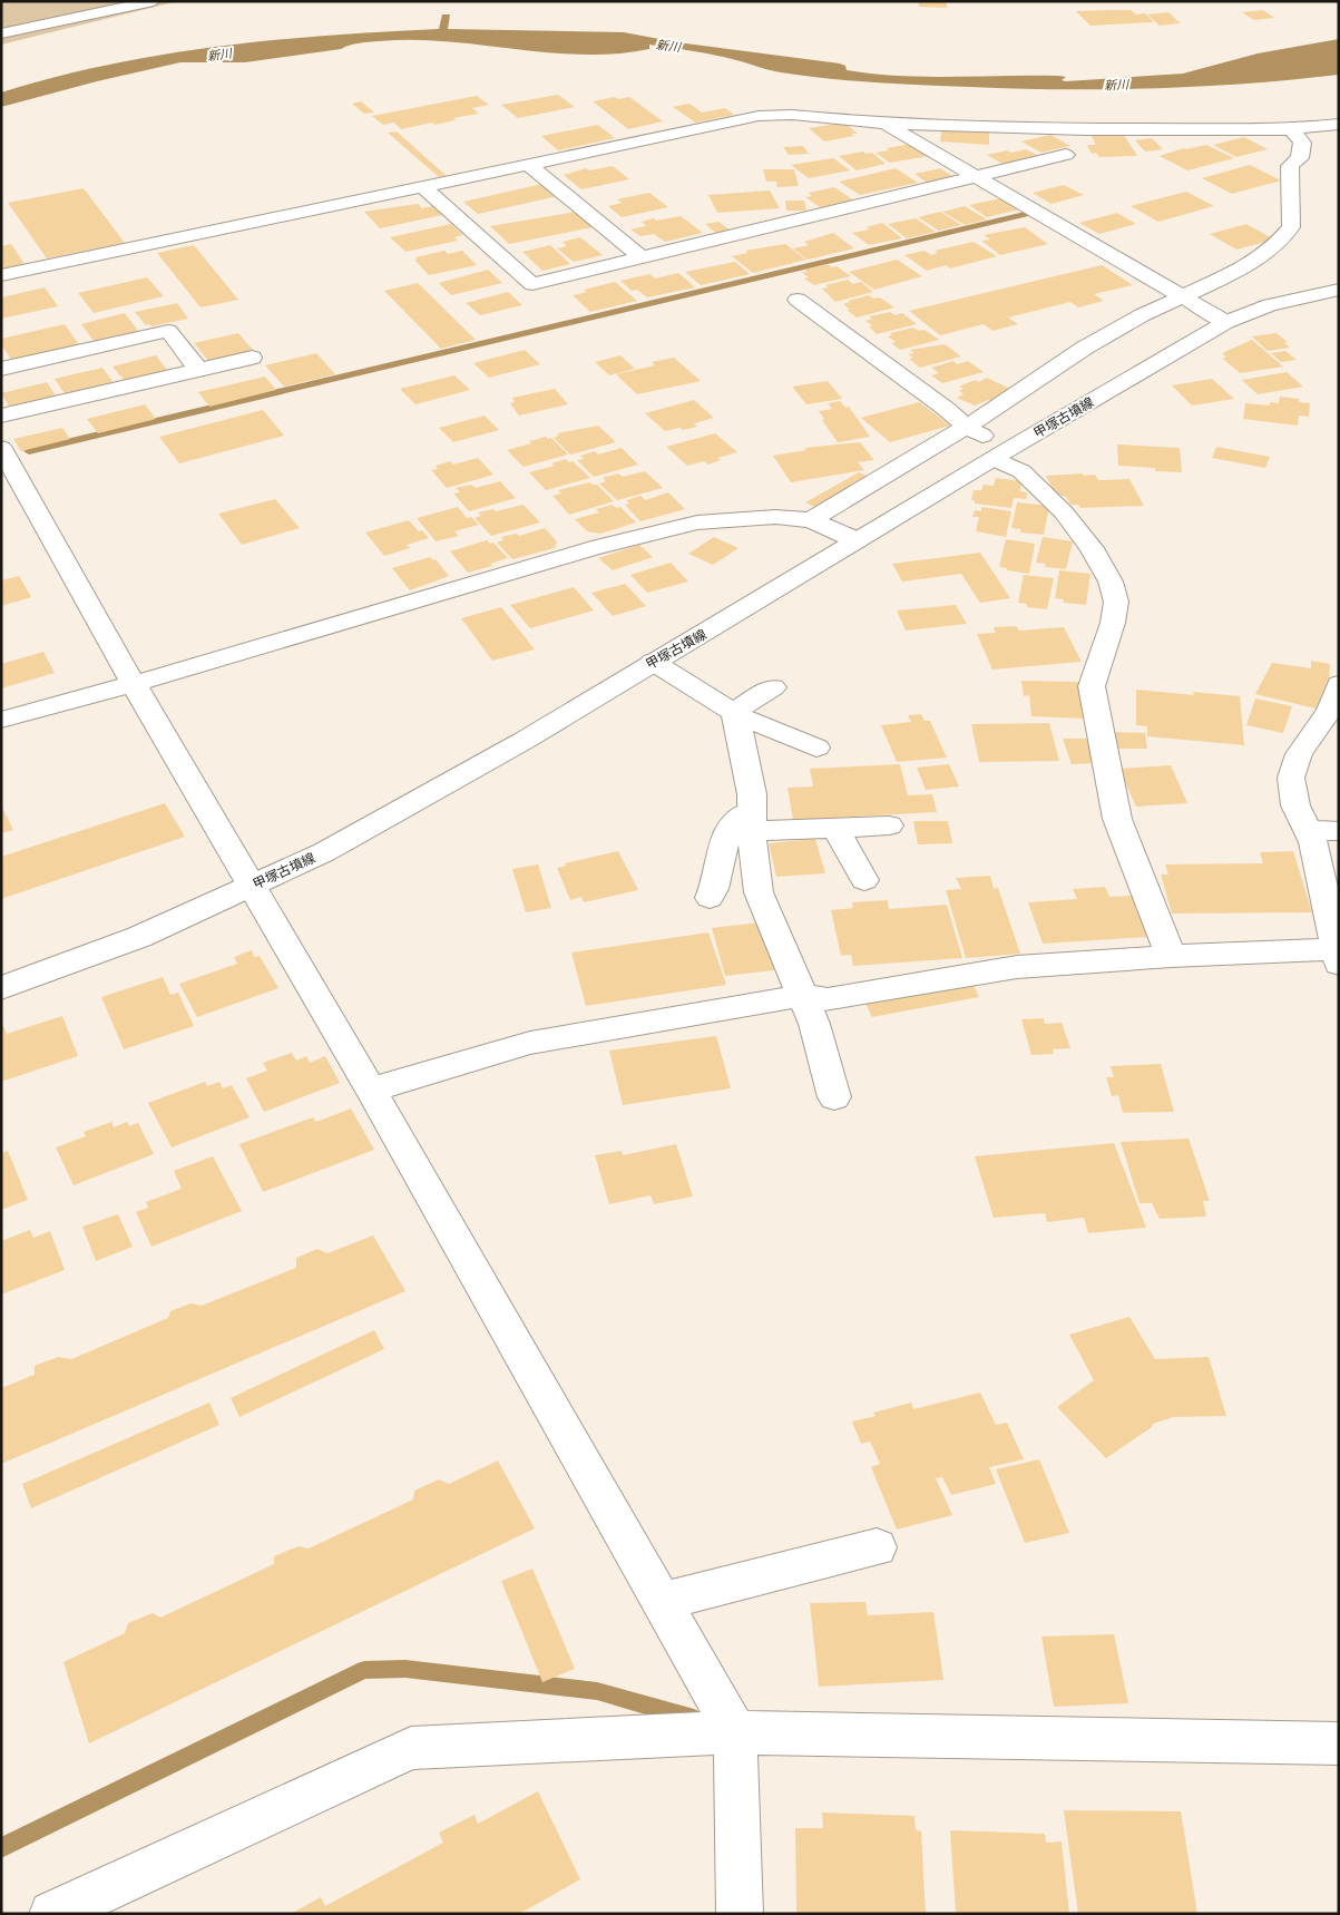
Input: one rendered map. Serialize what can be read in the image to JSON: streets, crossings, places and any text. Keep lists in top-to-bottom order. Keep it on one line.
{"streets":{"street":["甲塚古墳線"]},"water":["新川"]}
